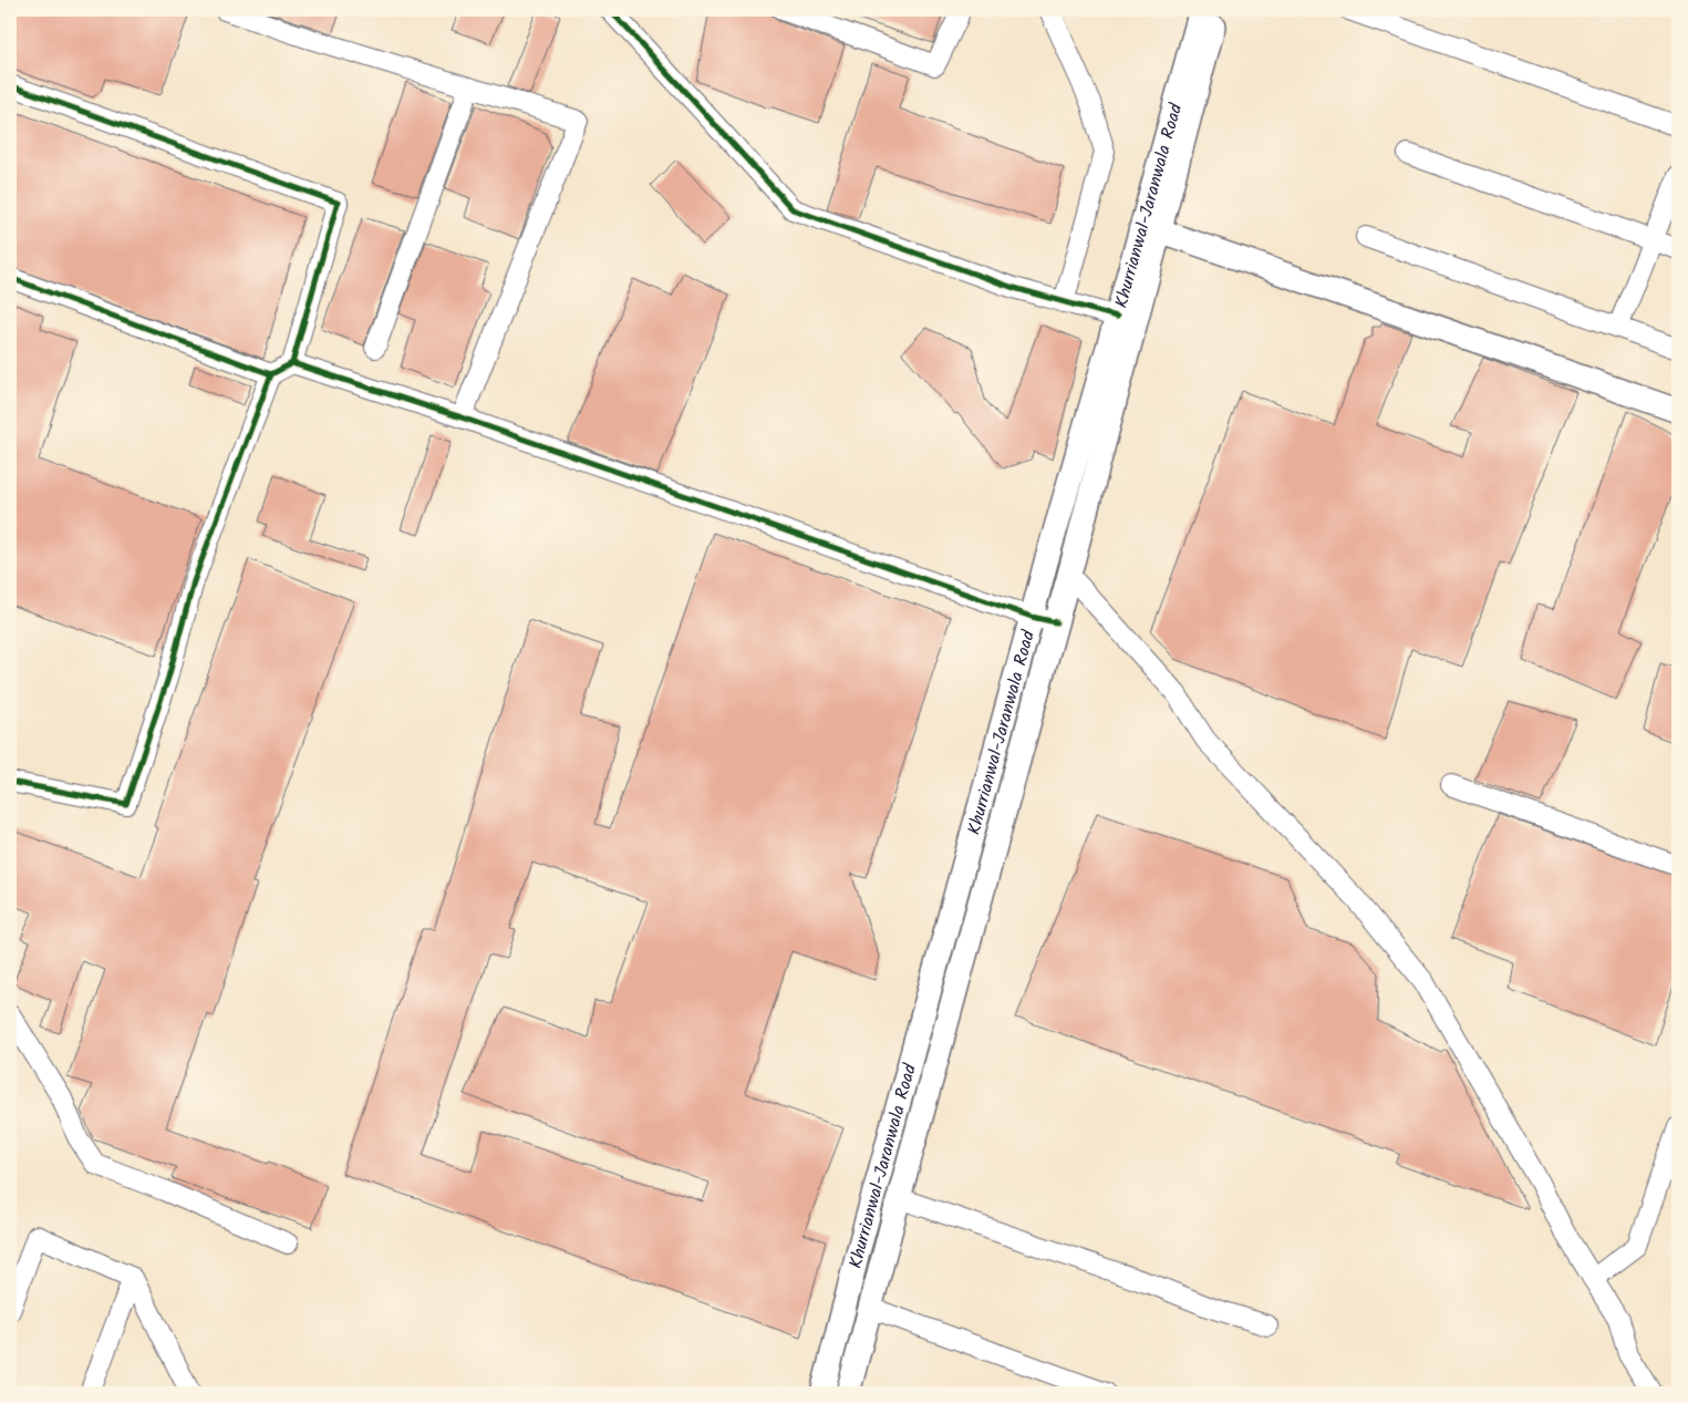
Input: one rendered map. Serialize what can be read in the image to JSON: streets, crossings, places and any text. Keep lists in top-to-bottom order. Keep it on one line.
{"streets":{"main road":["Khurrianwal-Jaranwala Road"]}}
